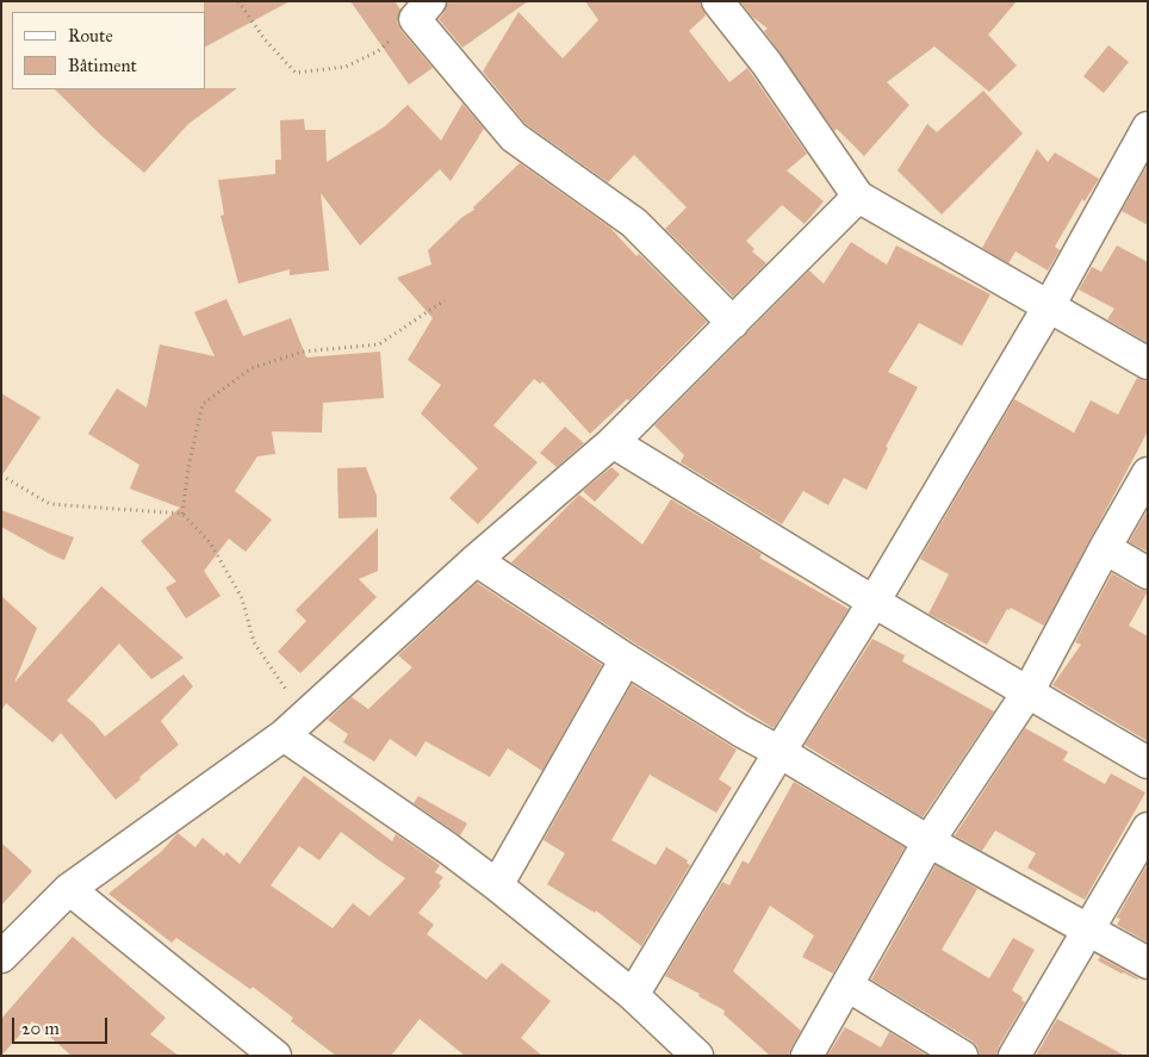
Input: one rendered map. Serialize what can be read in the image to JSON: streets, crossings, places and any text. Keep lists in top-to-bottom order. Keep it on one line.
{"legend":["Route","Bâtiment"],"scale_bar":"20 m"}
